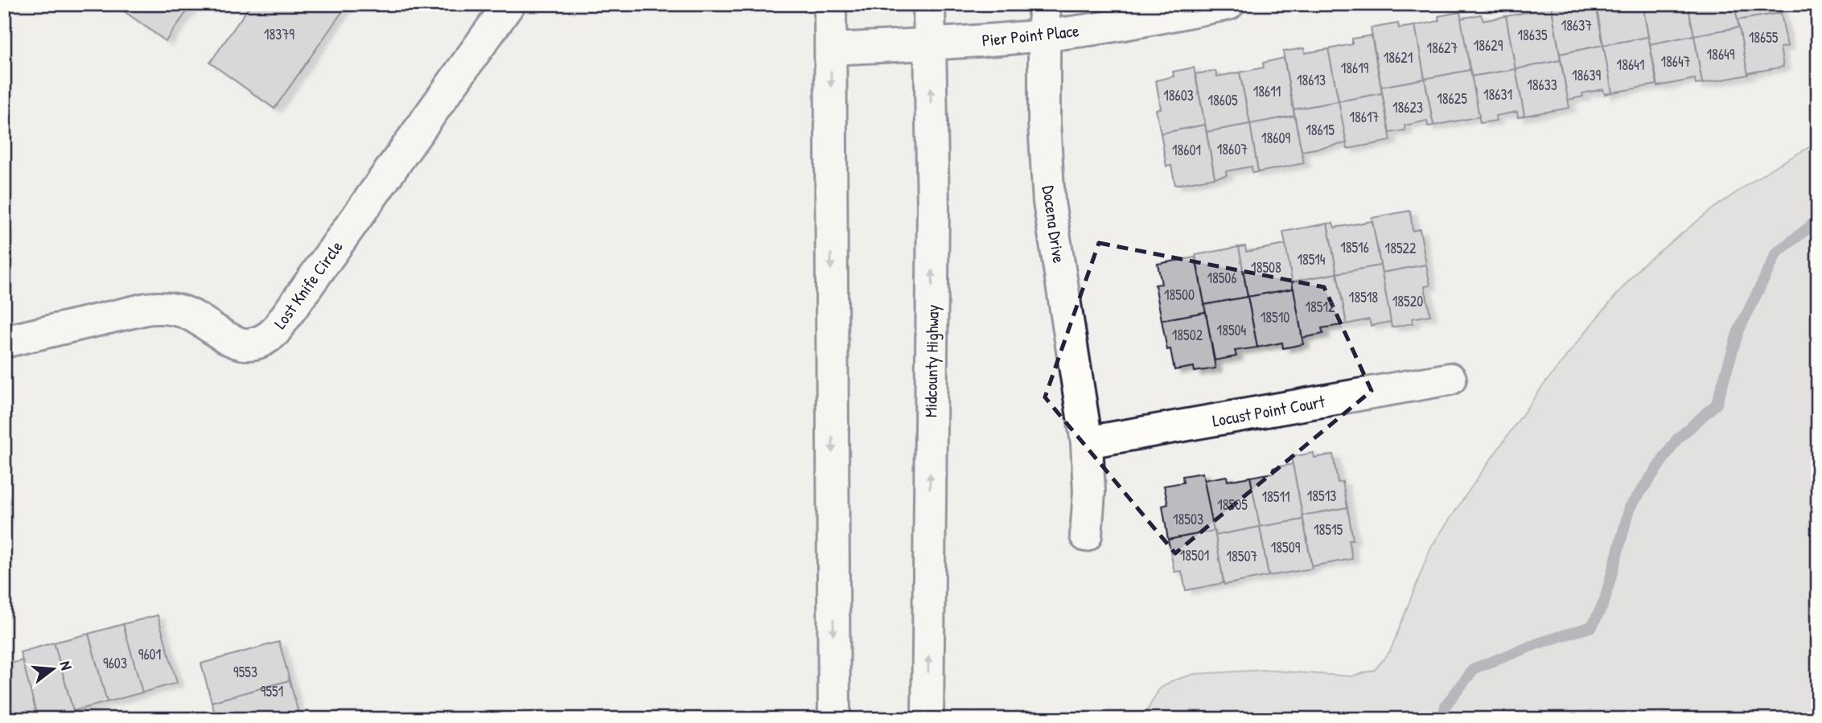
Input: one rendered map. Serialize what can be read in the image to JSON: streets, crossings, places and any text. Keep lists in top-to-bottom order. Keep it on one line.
{"streets":{"street":["Pier Point Place","Docena Drive","Lost Knife Circle","Midcounty Highway","Locust Point Court"]},"crossings":[["Pier Point Place","Docena Drive"],["Pier Point Place","Midcounty Highway"],["Docena Drive","Locust Point Court"]],"house_numbers":["18637","18379","18635","18655","18629","18627","18649","18621","18647","18641","18619","18639","18613","18633","18611","18631","18603","18625","18605","18623","18617","18615","18609","18607","18601","18516","18522","18514","18508","18506","18500","18518","18520","18512","18510","18504","18502","18513","18511","18505","18503","18515","18509","18501","18507","9601","9603","9553","9551"],"north":"right"}
